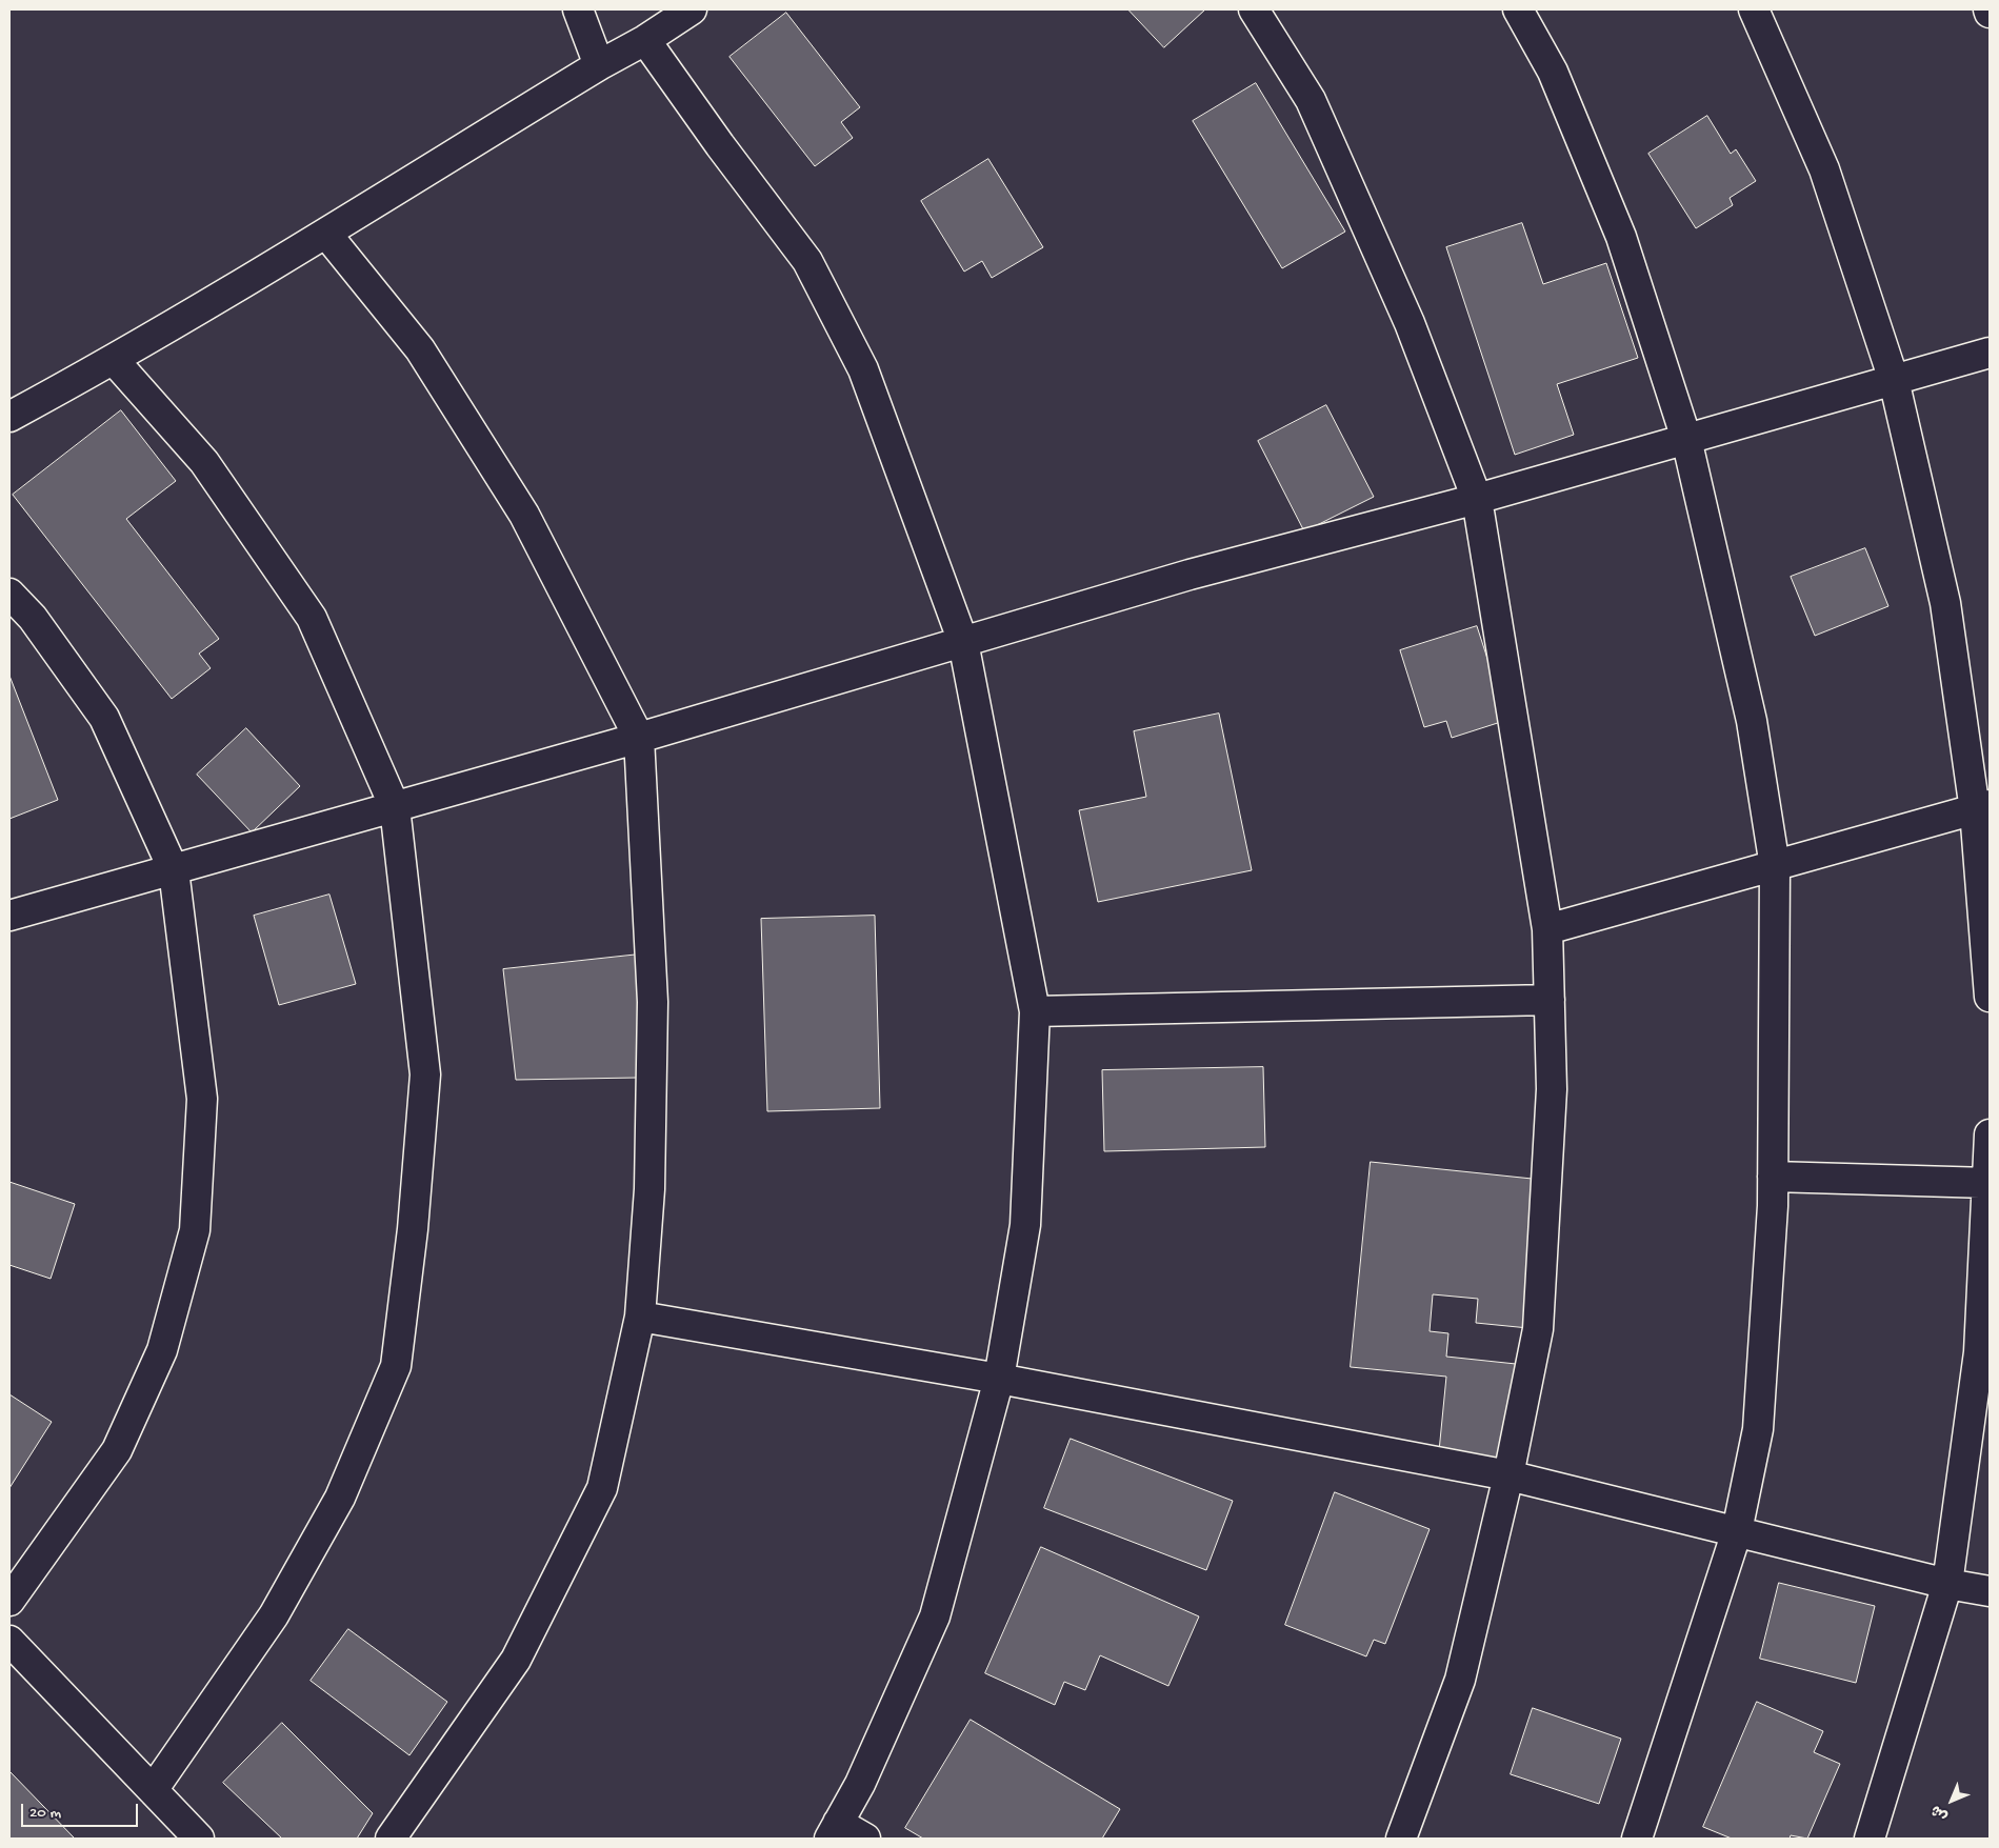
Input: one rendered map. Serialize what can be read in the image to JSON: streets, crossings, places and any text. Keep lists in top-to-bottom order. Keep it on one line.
{"scale_bar":"20 m","north":"bottom left"}
